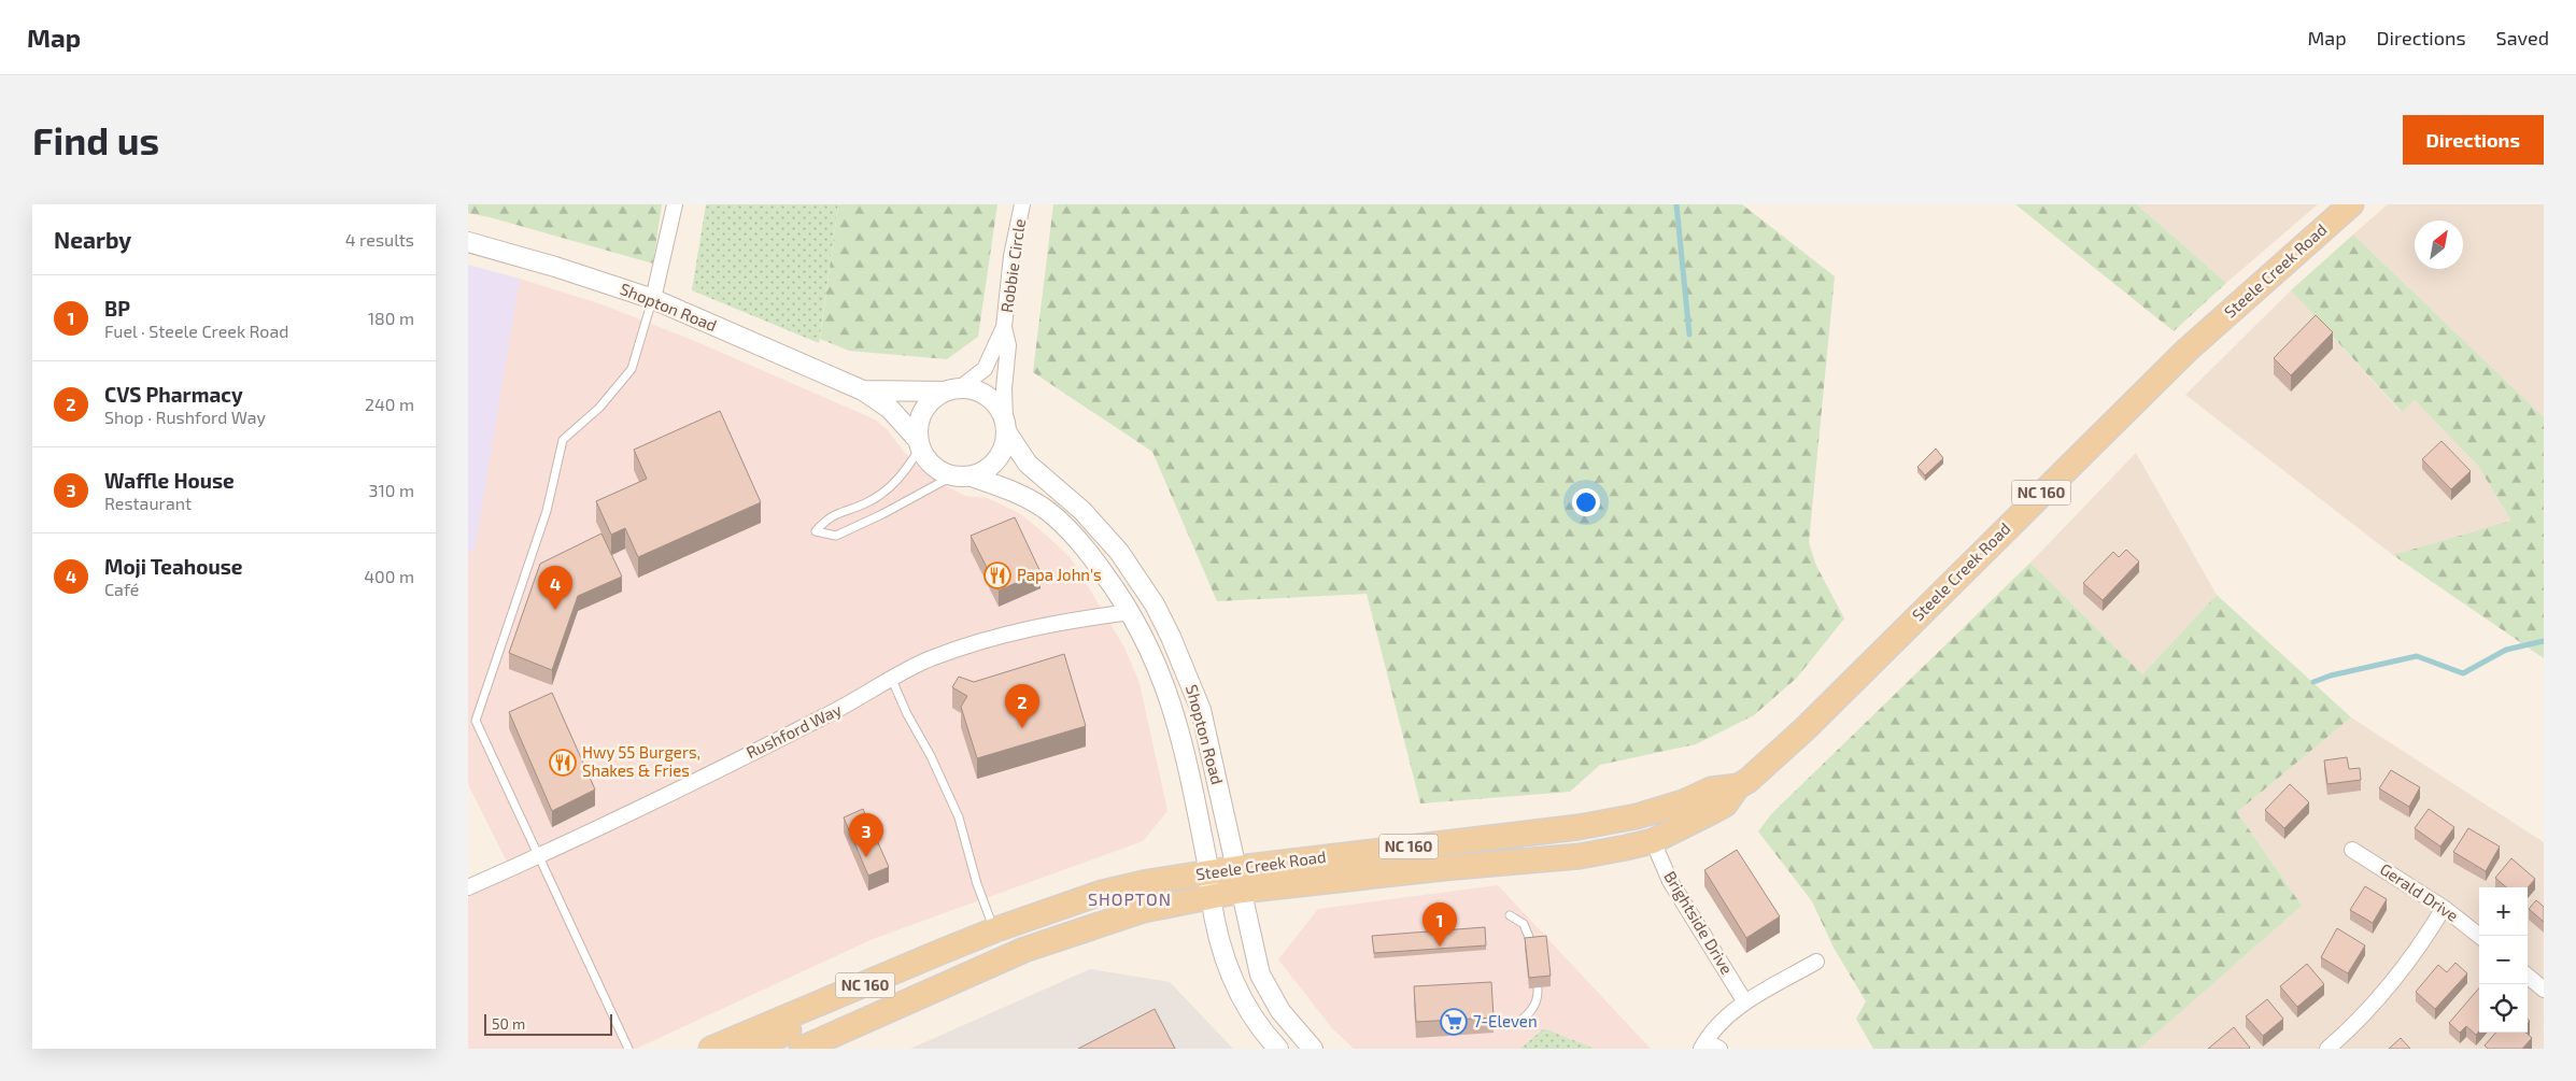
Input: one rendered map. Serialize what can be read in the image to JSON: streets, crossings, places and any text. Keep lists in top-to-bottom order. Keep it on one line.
{"streets":{"main road":["Steele Creek Road","NC 160"],"street":["Robbie Circle","Shopton Road","Rushford Way","Gerald Drive","Brightside Drive"]},"crossings":[["Robbie Circle","Shopton Road"],["Steele Creek Road","Shopton Road"],["Steele Creek Road","Brightside Drive"],["Shopton Road","Rushford Way"]],"districts":["SHOPTON"],"places":{"restaurant":["Papa John's","Hwy 55 Burgers, Shakes & Fries"],"supermarket":["7-Eleven"]},"scale_bar":"50 m","north":"top right","page":{"header":"Map","nav":["Map","Directions","Saved"],"buttons":"Directions","title":"Find us","heading":["Nearby","4 results"],"list":[{"mark":"1","name":"BP","note":"Fuel · Steele Creek Road","value":"180 m"},{"mark":"2","name":"CVS Pharmacy","note":"Shop · Rushford Way","value":"240 m"},{"mark":"3","name":"Waffle House","note":"Restaurant","value":"310 m"},{"mark":"4","name":"Moji Teahouse","note":"Café","value":"400 m"}],"pins":["4","2","3","1"],"map_buttons":["+","−"],"scale":"50 m"}}
